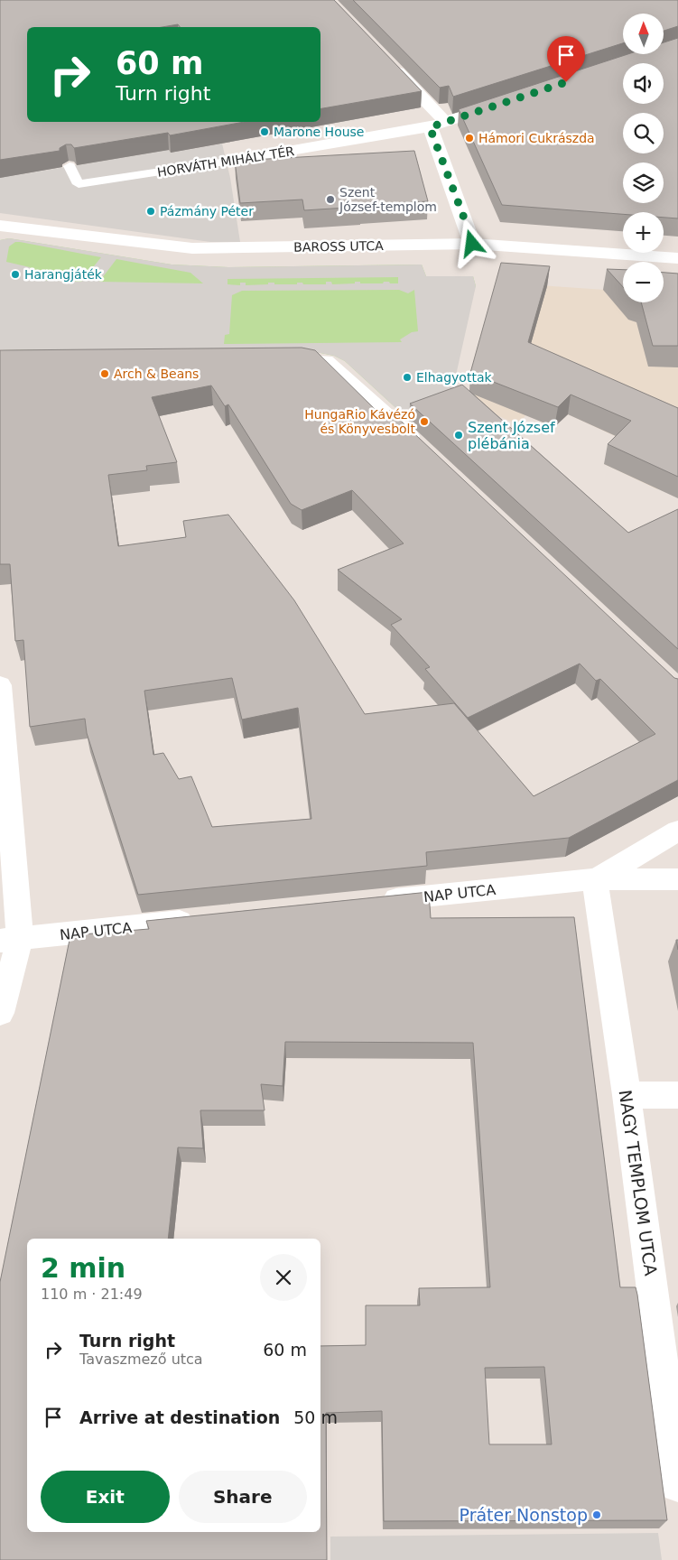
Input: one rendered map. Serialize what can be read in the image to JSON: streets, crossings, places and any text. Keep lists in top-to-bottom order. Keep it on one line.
{"streets":{"street":["HORVÁTH MIHÁLY TÉR","BAROSS UTCA","NAP UTCA","NAGY TEMPLOM UTCA"]},"crossings":[["NAP UTCA","NAGY TEMPLOM UTCA"]],"places":["Marone House","Hámori Cukrászda","Szent József-templom","Pázmány Péter","Harangjáték","Arch & Beans","Elhagyottak","HungaRio Kávézó és Könyvesbolt","Szent József plébánia","Práter Nonstop"],"north":"top","page":{"map_buttons":["+","−"],"turn":["60 m","Turn right"],"heading":["2 min","110 m · 21:49"],"list":[{"name":"Turn right","note":"Tavaszmező utca","value":"60 m"},{"name":"Arrive at destination","value":"50 m"}],"buttons":["Exit","Share"]}}
